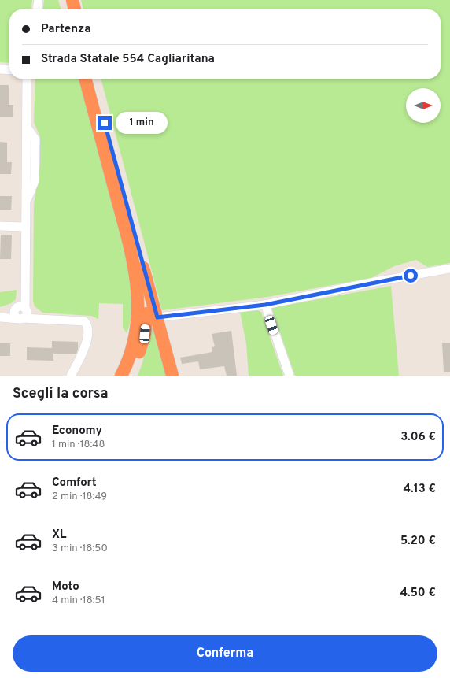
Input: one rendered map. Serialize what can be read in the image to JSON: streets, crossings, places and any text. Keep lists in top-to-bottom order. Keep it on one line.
{"north":"right","page":{"banner":["Partenza","Strada Statale 554 Cagliaritana"],"bubble":"1 min","heading":"Scegli la corsa","list":[{"name":"Economy","note":"1 min · 18:48","value":"3.06 €"},{"name":"Comfort","note":"2 min · 18:49","value":"4.13 €"},{"name":"XL","note":"3 min · 18:50","value":"5.20 €"},{"name":"Moto","note":"4 min · 18:51","value":"4.50 €"}],"buttons":"Conferma"}}
